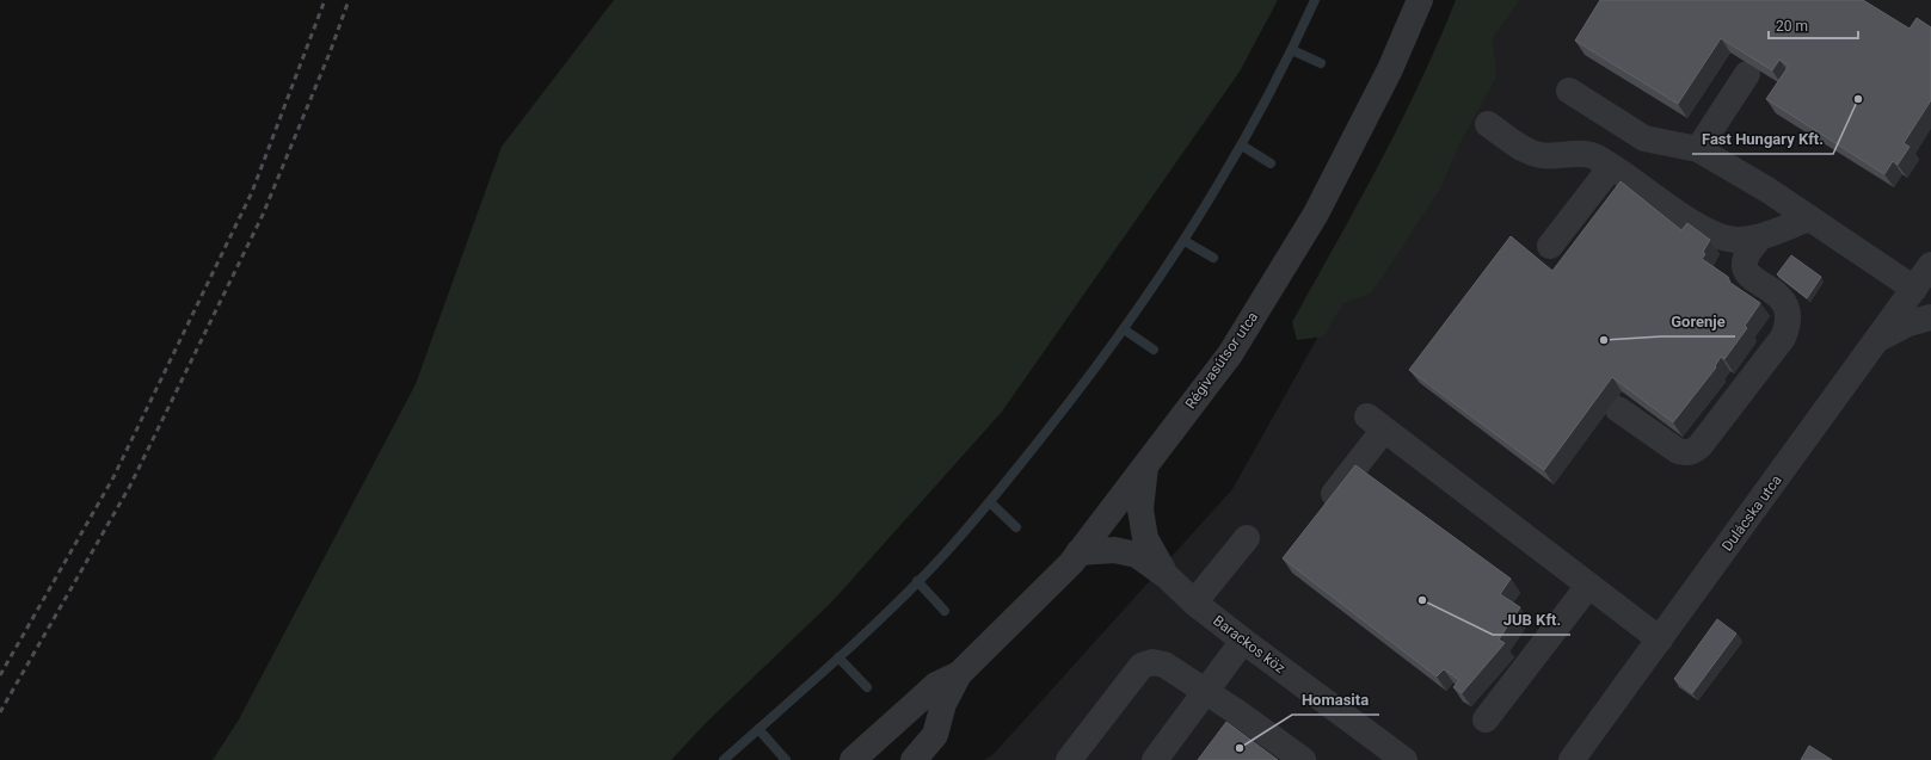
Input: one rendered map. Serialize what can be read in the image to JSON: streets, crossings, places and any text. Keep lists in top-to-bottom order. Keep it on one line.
{"streets":{"street":["Régivasútsor utca","Dulácska utca","Barackos köz"]},"crossings":[["Régivasútsor utca","Barackos köz"]],"places":["Fast Hungary Kft.","Gorenje","JUB Kft.","Homasita"],"scale_bar":"20 m"}
